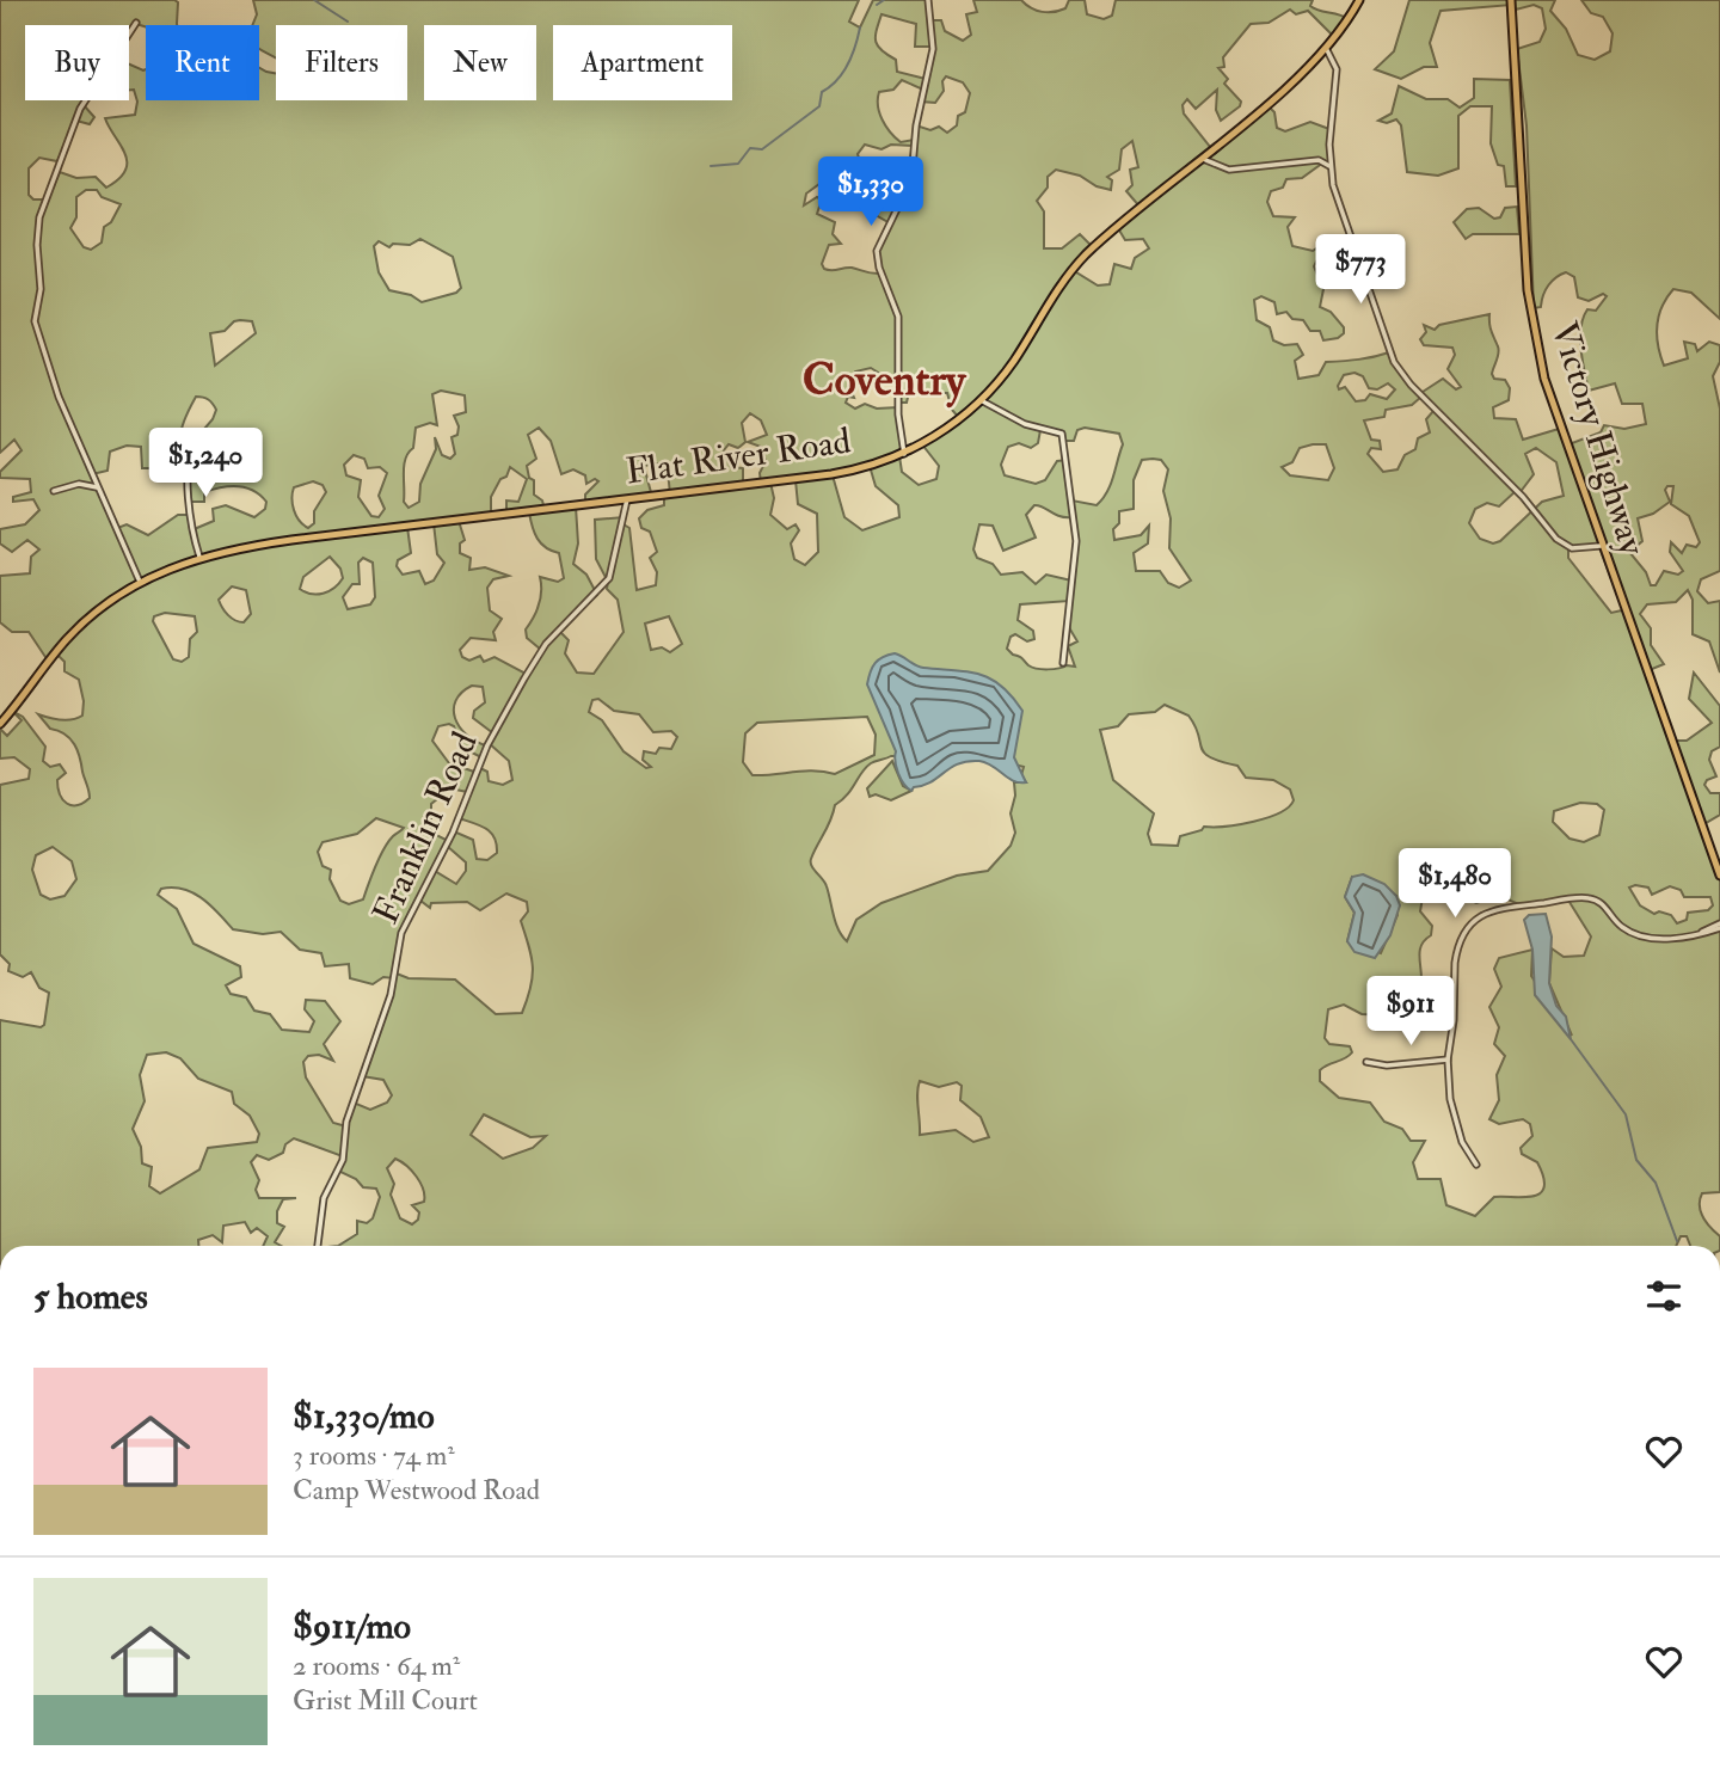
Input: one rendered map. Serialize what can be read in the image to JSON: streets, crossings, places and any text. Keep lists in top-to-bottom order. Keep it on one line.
{"streets":{"main road":["Victory Highway","Flat River Road"],"street":["Franklin Road"]},"crossings":[["Flat River Road","Franklin Road"]],"districts":["Coventry"],"page":{"chip":["Buy","Rent","Filters","New","Apartment"],"price":["$1,330","$773","$1,240","$1,480","$911"],"heading":"5 homes","list":[{"name":"$1,330/mo","note":"3 rooms · 74 m² · Camp Westwood Road"},{"name":"$911/mo","note":"2 rooms · 64 m² · Grist Mill Court"}]}}
